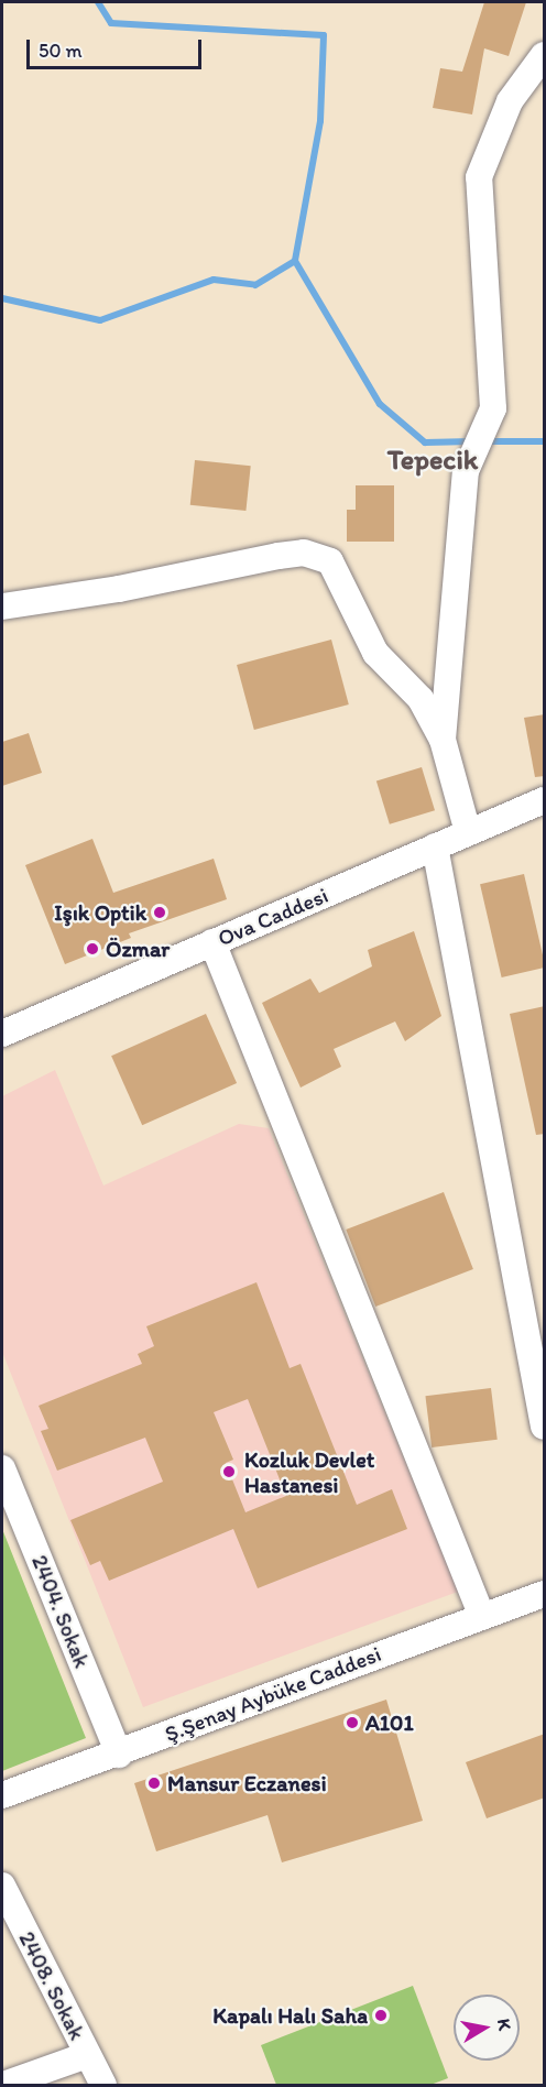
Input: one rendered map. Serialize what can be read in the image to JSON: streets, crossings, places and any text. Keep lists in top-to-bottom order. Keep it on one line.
{"streets":{"street":["Ova Caddesi","2404. Sokak","Ş.Şenay Aybüke Caddesi","2408. Sokak"]},"crossings":[["2404. Sokak","Ş.Şenay Aybüke Caddesi"]],"districts":["Tepecik"],"places":["Işık Optik","Özmar","Kozluk Devlet Hastanesi","A101","Mansur Eczanesi","Kapalı Halı Saha"],"scale_bar":"50 m","north":"right"}
